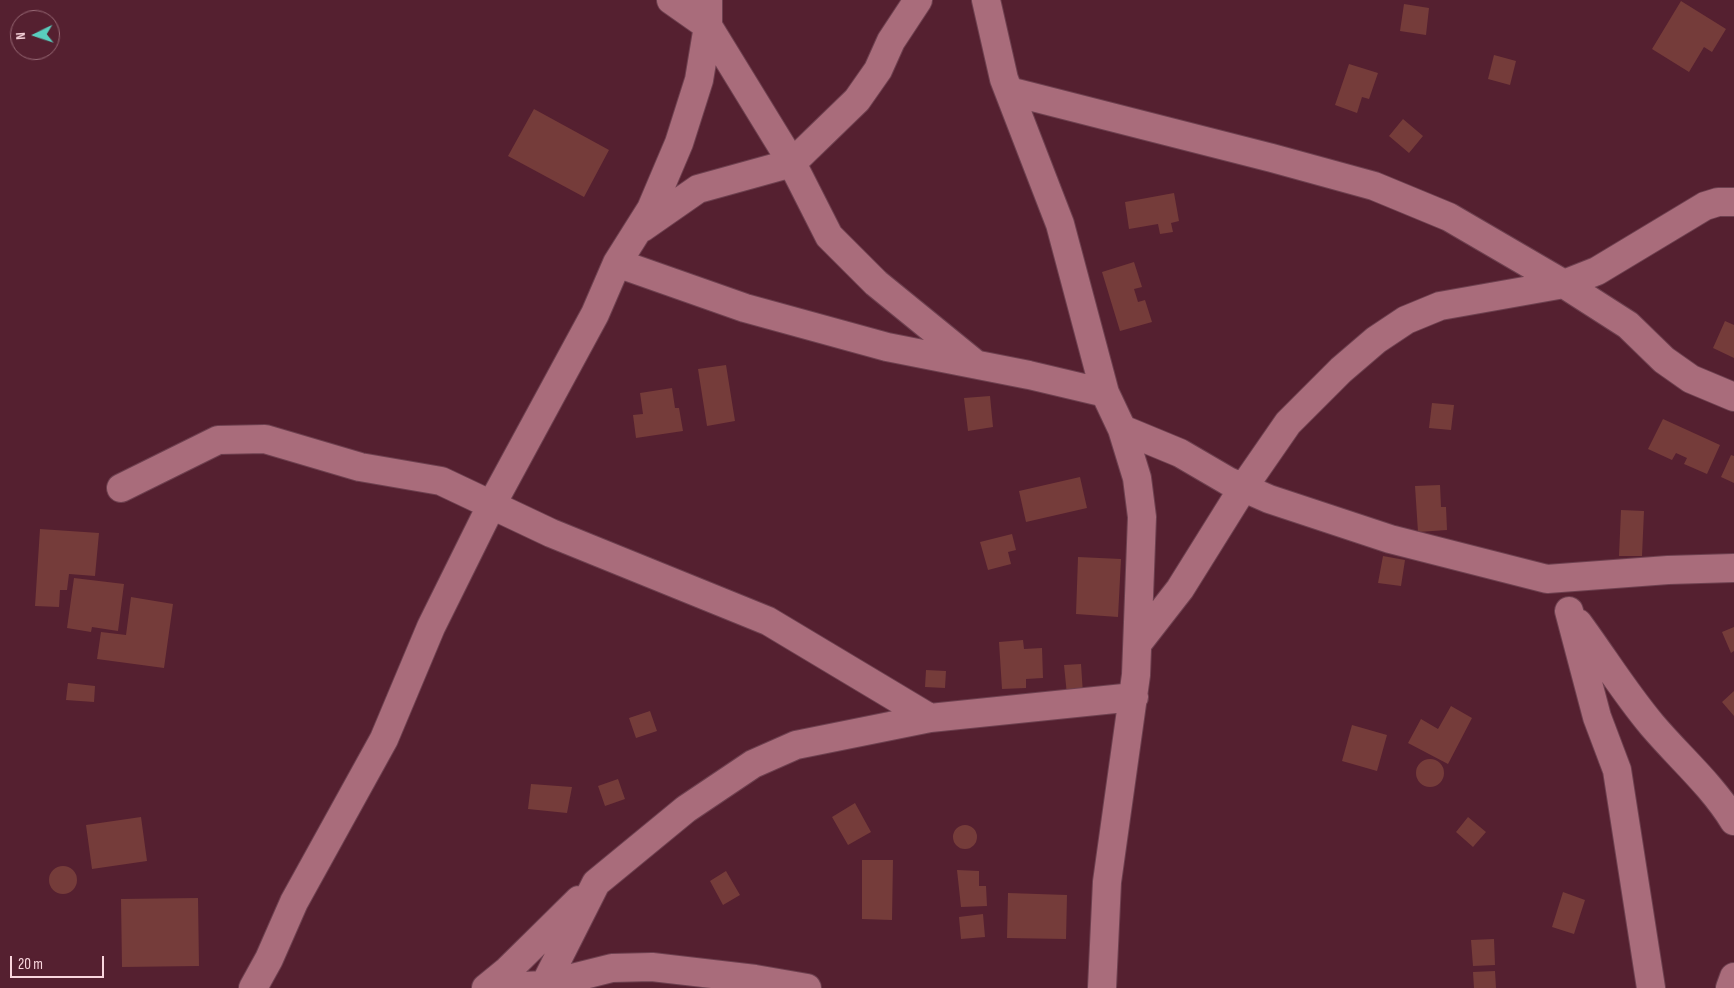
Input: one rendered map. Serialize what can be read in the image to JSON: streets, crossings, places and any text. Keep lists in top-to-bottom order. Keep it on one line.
{"scale_bar":"20 m","north":"left"}
